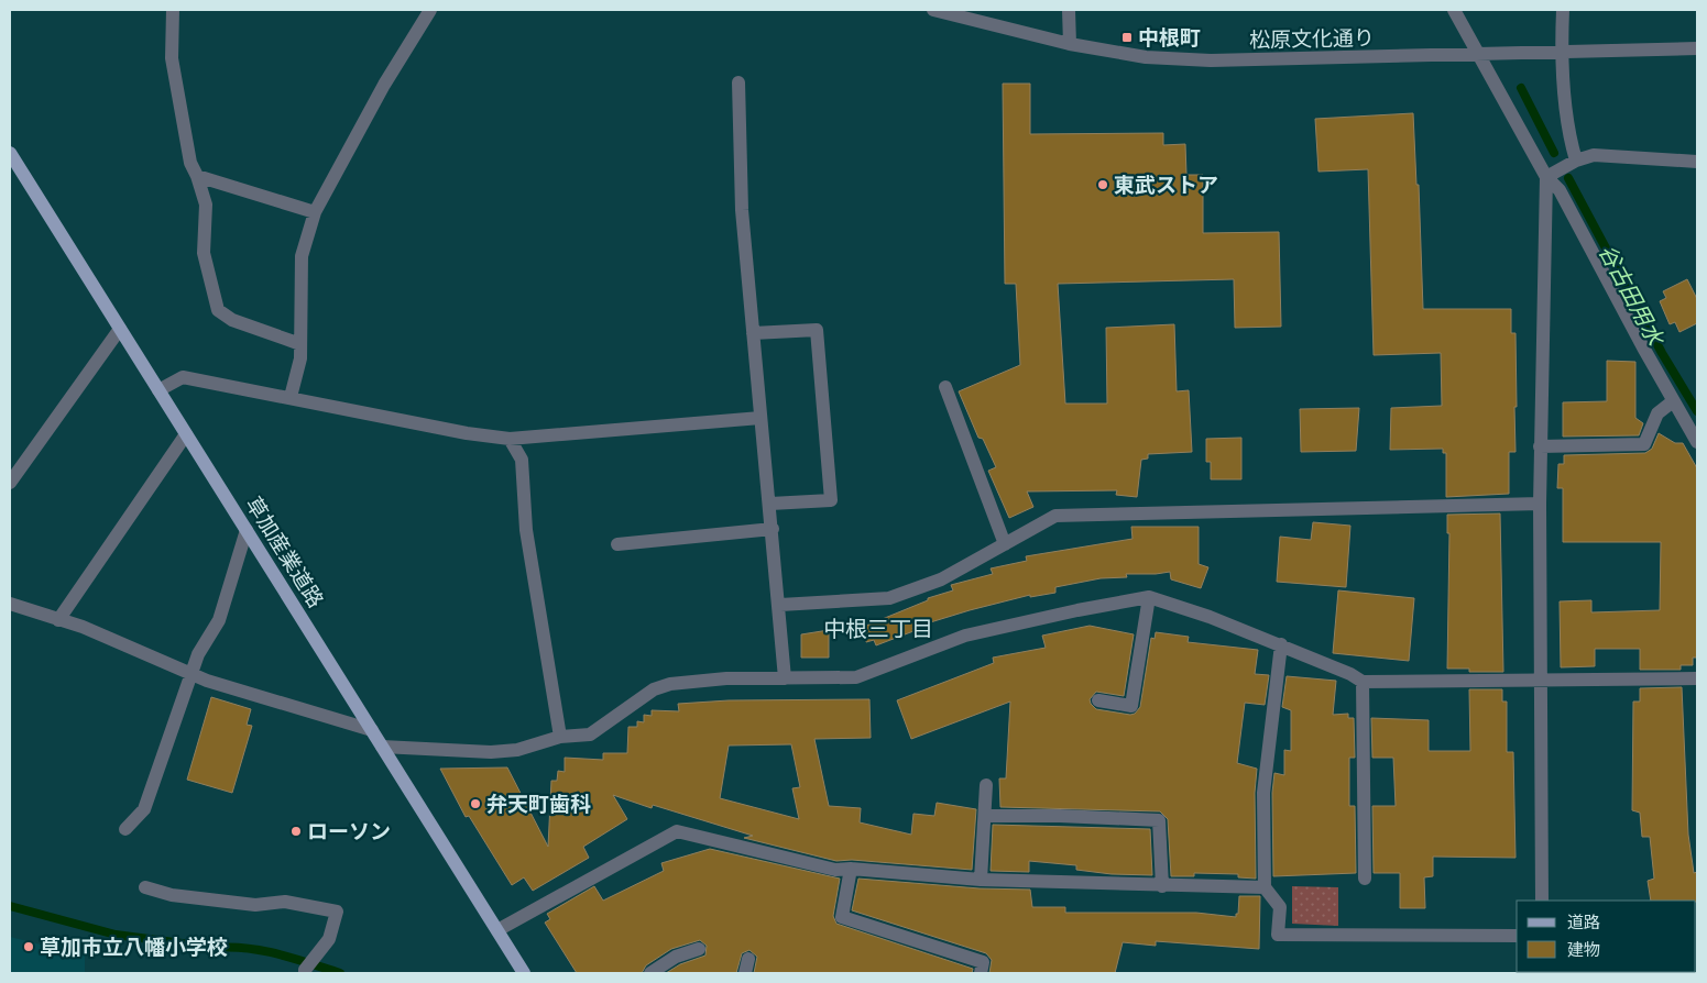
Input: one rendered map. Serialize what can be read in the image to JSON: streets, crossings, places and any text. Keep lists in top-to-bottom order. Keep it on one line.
{"streets":{"main road":["草加産業道路"],"street":["松原文化通り"]},"districts":["中根三丁目"],"water":["谷古田用水"],"places":{"transit":["中根町"],"other":["東武ストア","弁天町歯科","ローソン","草加市立八幡小学校"]},"legend":["道路","建物"]}
